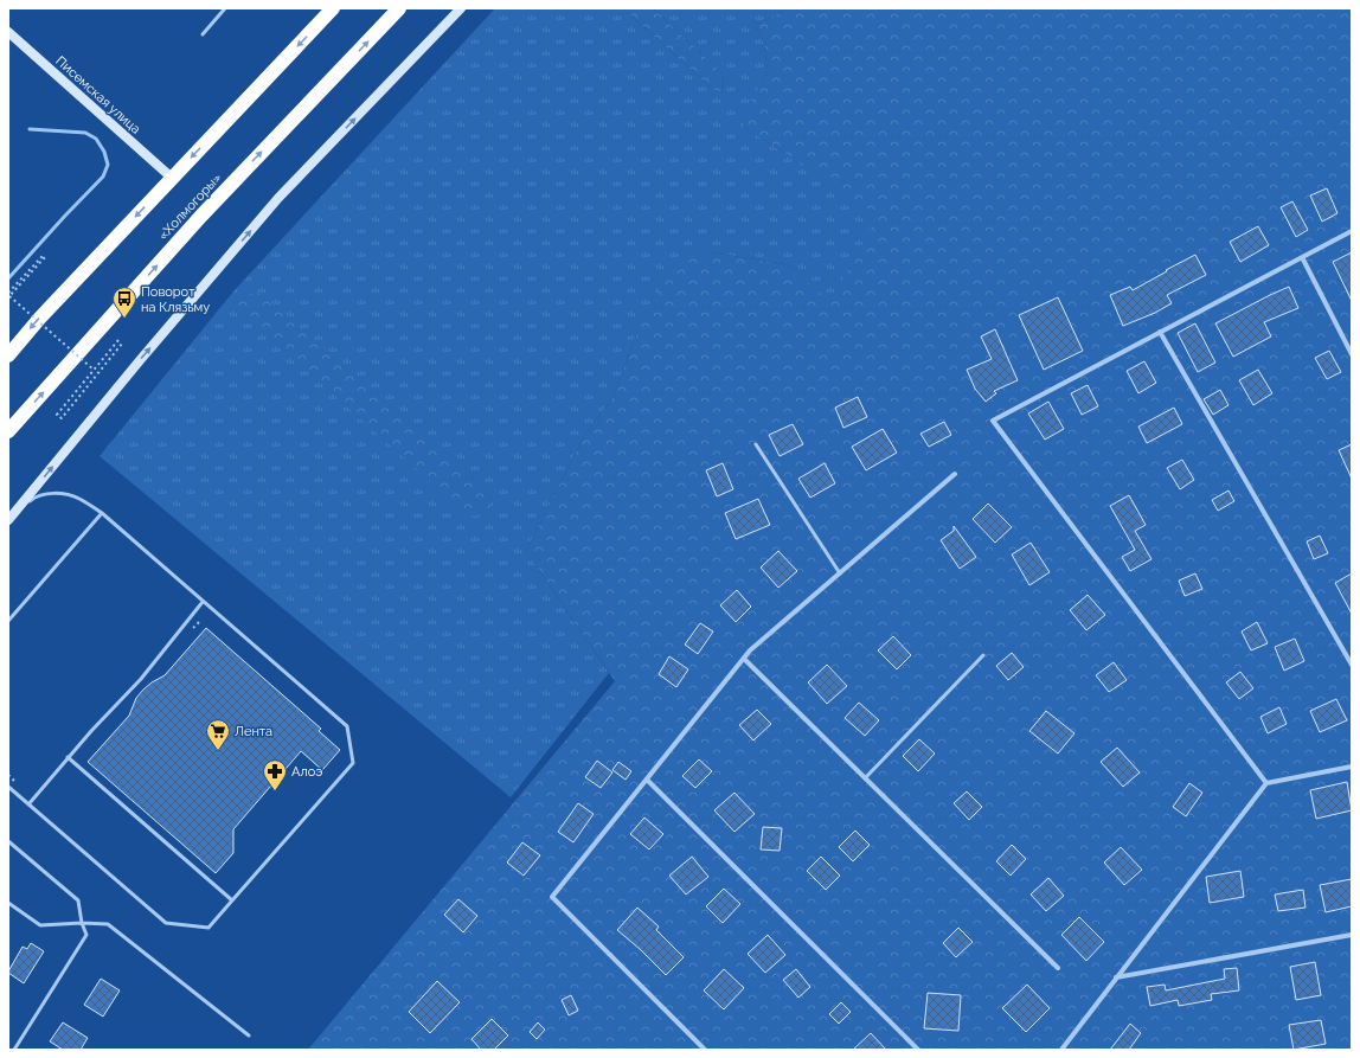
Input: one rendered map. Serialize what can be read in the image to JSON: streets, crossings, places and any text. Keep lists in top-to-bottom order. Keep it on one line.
{"streets":{"highway":["«Холмогоры»"],"main road":["Писемская улица"]},"places":{"bus stop":["Поворот на Клязьму"],"supermarket":["Лента"],"pharmacy":["Алоэ"]}}
